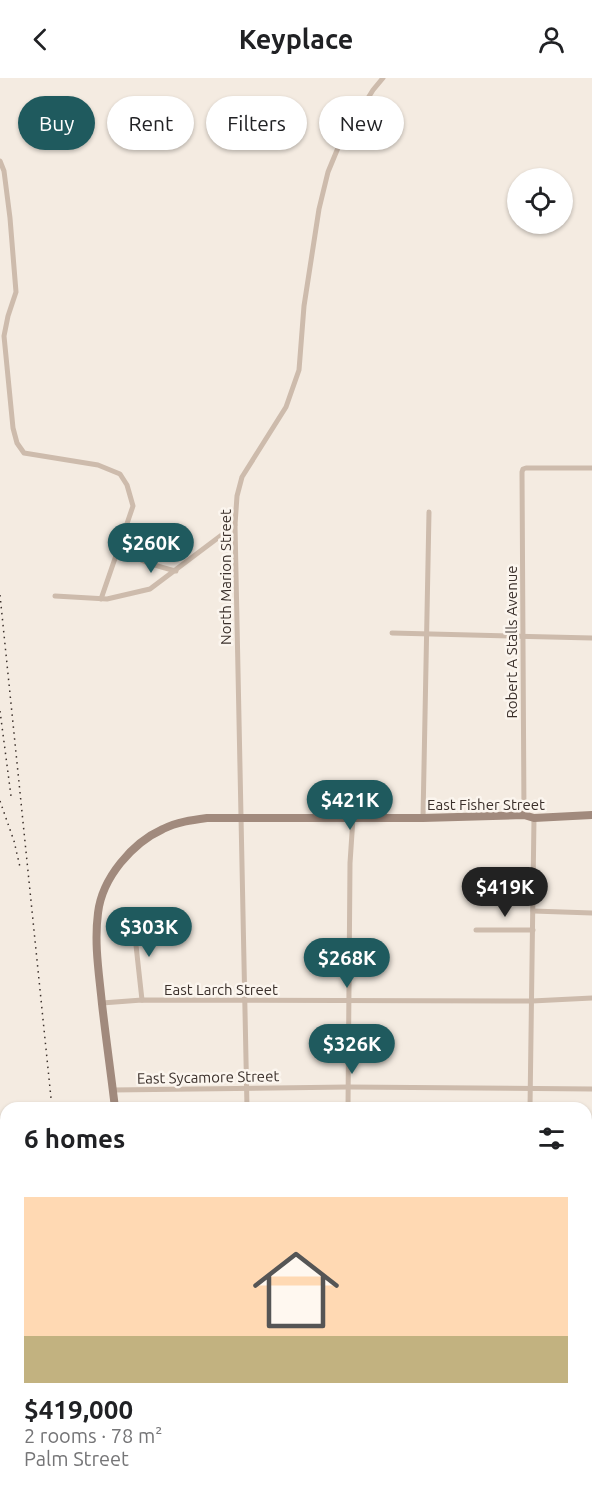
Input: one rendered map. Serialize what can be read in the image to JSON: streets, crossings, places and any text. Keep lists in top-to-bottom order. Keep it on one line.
{"streets":{"street":["North Marion Street","Robert A Stalls Avenue","East Fisher Street","East Larch Street","East Sycamore Street"]},"crossings":[["North Marion Street","East Fisher Street"],["North Marion Street","East Larch Street"],["North Marion Street","East Sycamore Street"],["Robert A Stalls Avenue","East Fisher Street"],["East Fisher Street","East Larch Street"],["East Fisher Street","East Sycamore Street"]],"page":{"header":"Keyplace","chip":["Buy","Rent","Filters","New"],"price":["$260K","$421K","$419K","$303K","$268K","$326K"],"heading":"6 homes","list":[{"name":"$419,000","note":"2 rooms · 78 m² · Palm Street"}]}}
